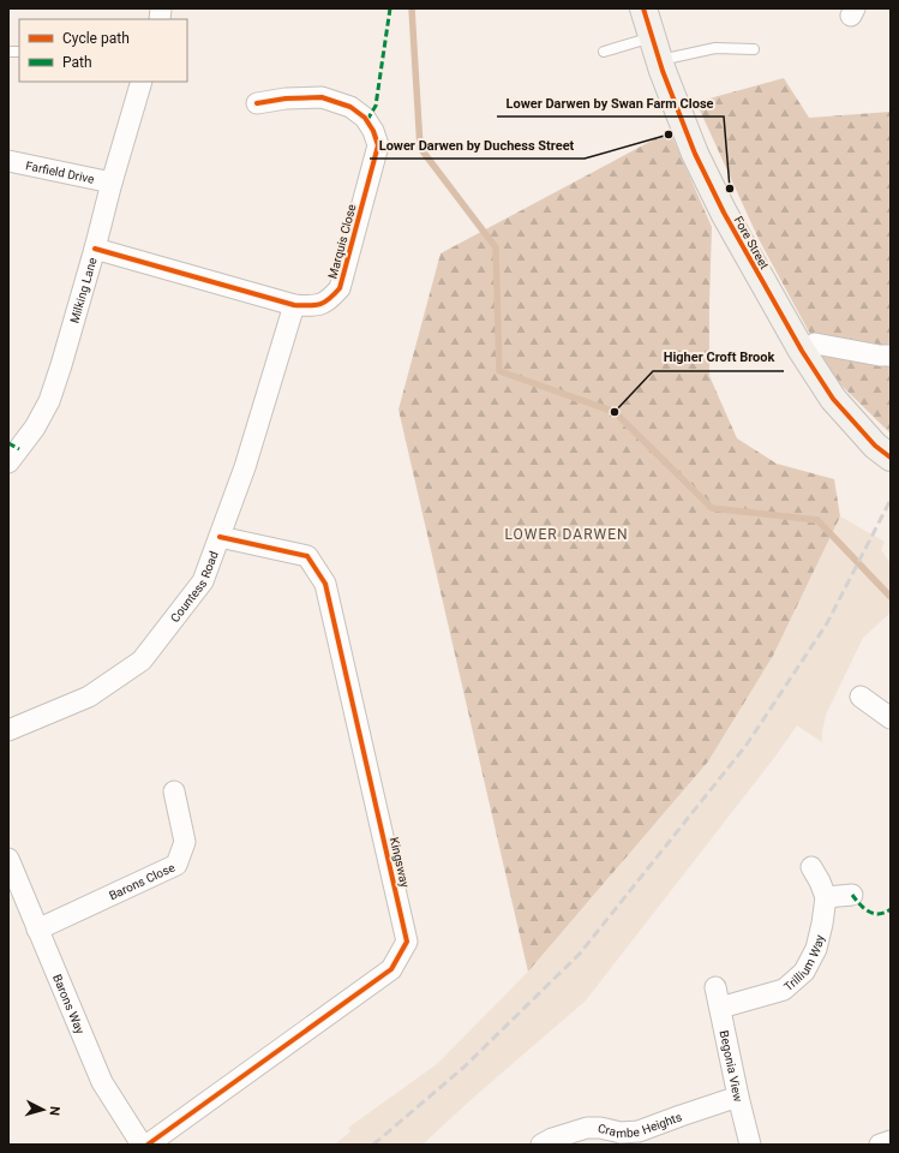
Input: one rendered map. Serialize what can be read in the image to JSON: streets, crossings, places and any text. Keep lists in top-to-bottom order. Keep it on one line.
{"streets":{"main road":["Fore Street"],"street":["Farfield Drive","Marquis Close","Milking Lane","Countess Road","Kingsway","Barons Close","Trillium Way","Barons Way","Begonia View","Crambe Heights"]},"crossings":[["Farfield Drive","Milking Lane"],["Marquis Close","Milking Lane"],["Marquis Close","Countess Road"],["Countess Road","Kingsway"],["Barons Close","Barons Way"],["Trillium Way","Begonia View"],["Begonia View","Crambe Heights"]],"districts":["LOWER DARWEN"],"places":["Lower Darwen by Duchess Street","Lower Darwen by Swan Farm Close","Higher Croft Brook"],"legend":["Cycle path","Path"],"north":"right"}
